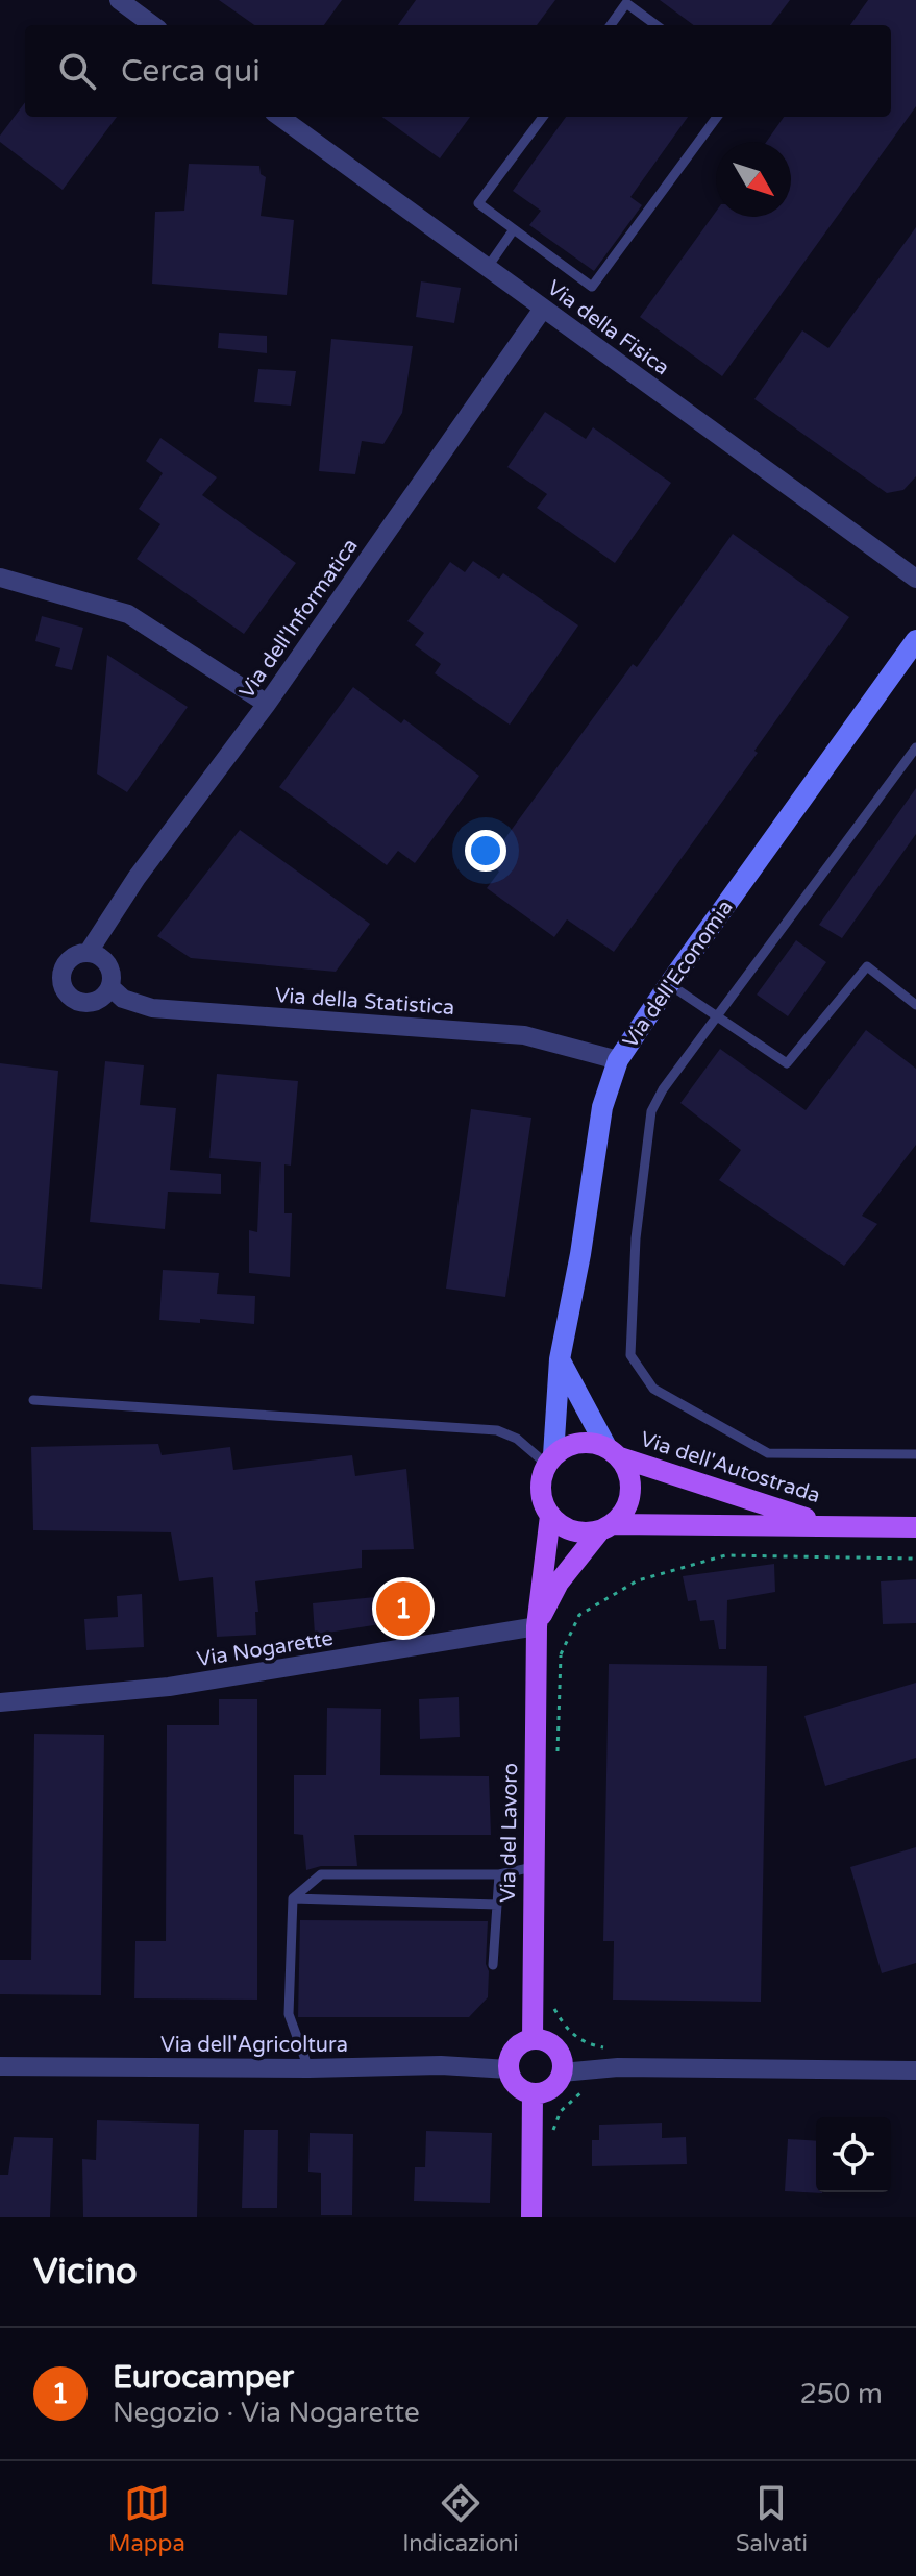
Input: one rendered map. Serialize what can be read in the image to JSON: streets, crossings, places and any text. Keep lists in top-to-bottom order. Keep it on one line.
{"streets":{"main road":["Via dell'Economia","Via dell'Autostrada","Via del Lavoro"],"street":["Via della Fisica","Via dell'Informatica","Via della Statistica","Via Nogarette","Via dell'Agricoltura"]},"crossings":[["Via della Fisica","Via dell'Informatica"],["Via dell'Informatica","Via della Statistica"],["Via dell'Economia","Via della Statistica"],["Via dell'Economia","Via dell'Autostrada"],["Via dell'Economia","Via del Lavoro"],["Via dell'Autostrada","Via del Lavoro"],["Via Nogarette","Via del Lavoro"],["Via del Lavoro","Via dell'Agricoltura"]],"north":"bottom right","page":{"search":"Cerca qui","pins":"1","heading":"Vicino","list":[{"mark":"1","name":"Eurocamper","note":"Negozio · Via Nogarette","value":"250 m"}],"nav":["Mappa","Indicazioni","Salvati"]}}
